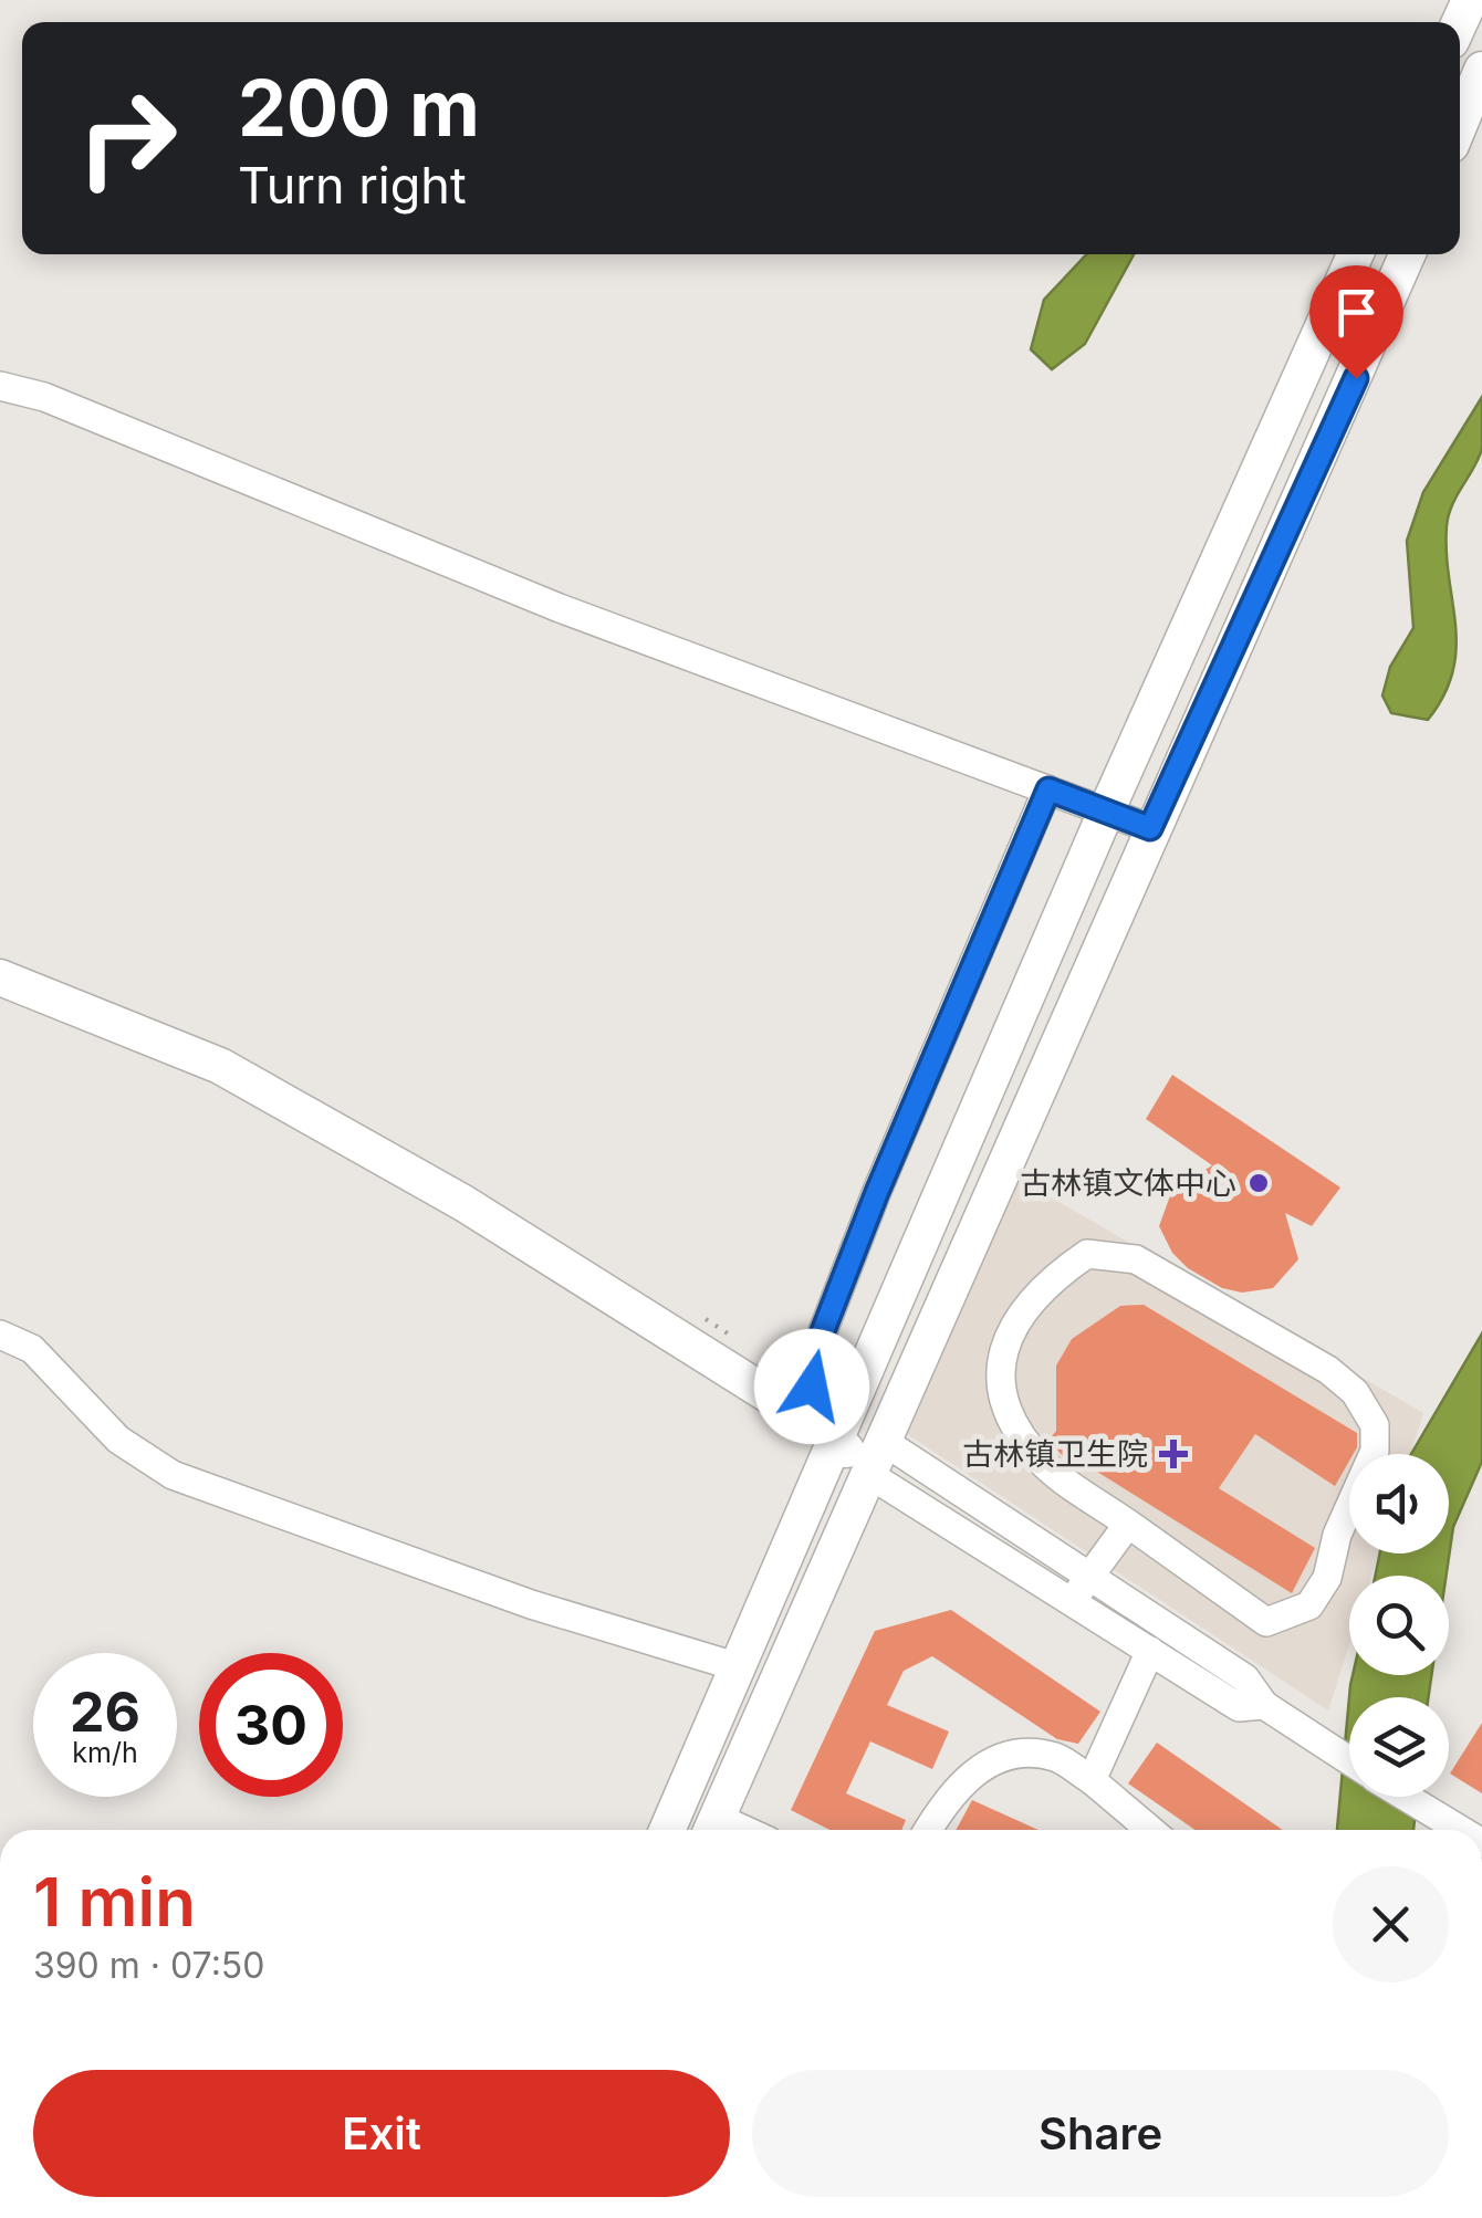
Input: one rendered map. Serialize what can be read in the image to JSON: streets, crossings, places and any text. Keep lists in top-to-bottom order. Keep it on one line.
{"places":{"other":["古林镇文体中心"],"health":["古林镇卫生院"]},"page":{"turn":["200 m","Turn right"],"speed":"26 km/h","limit":"30","heading":["1 min","390 m · 07:50"],"buttons":["Exit","Share"]}}
